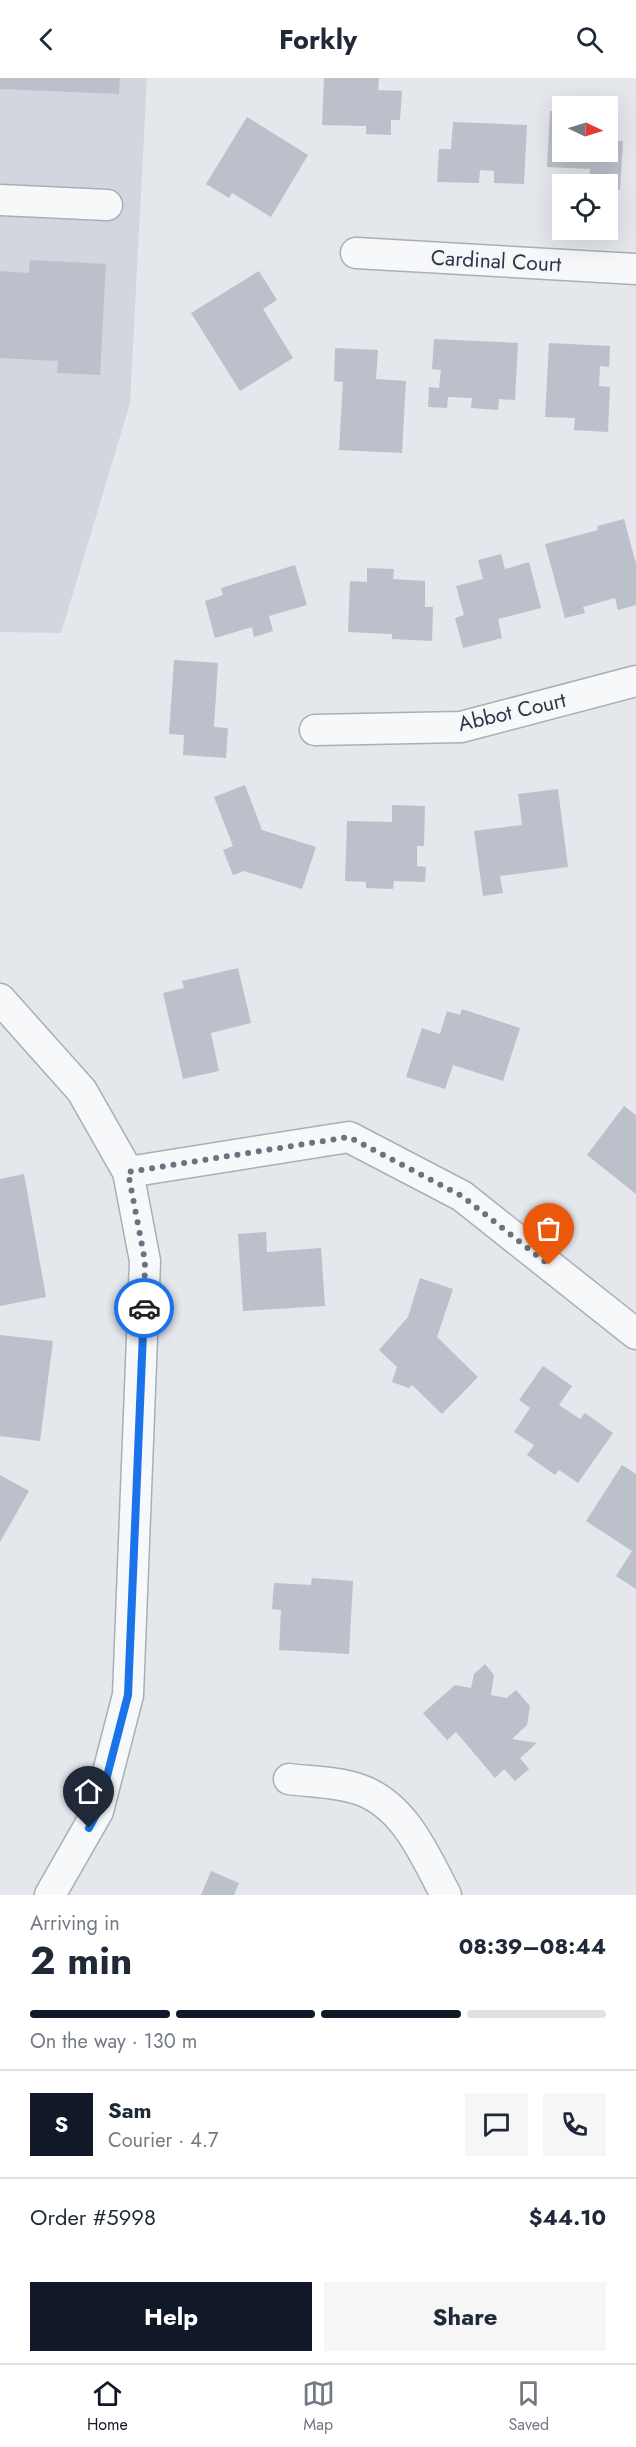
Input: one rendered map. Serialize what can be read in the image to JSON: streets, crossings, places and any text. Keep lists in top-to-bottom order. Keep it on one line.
{"streets":{"street":["Cardinal Court","Abbot Court"]},"north":"right","page":{"header":"Forkly","heading":["2 min","Arriving in","08:39–08:44"],"panel":["Sam","Courier · 4.7","Order #5998","$44.10"],"bar":"On the way · 130 m","round":"S","buttons":["Help","Share"],"tabs":["Home","Map","Saved"]}}
